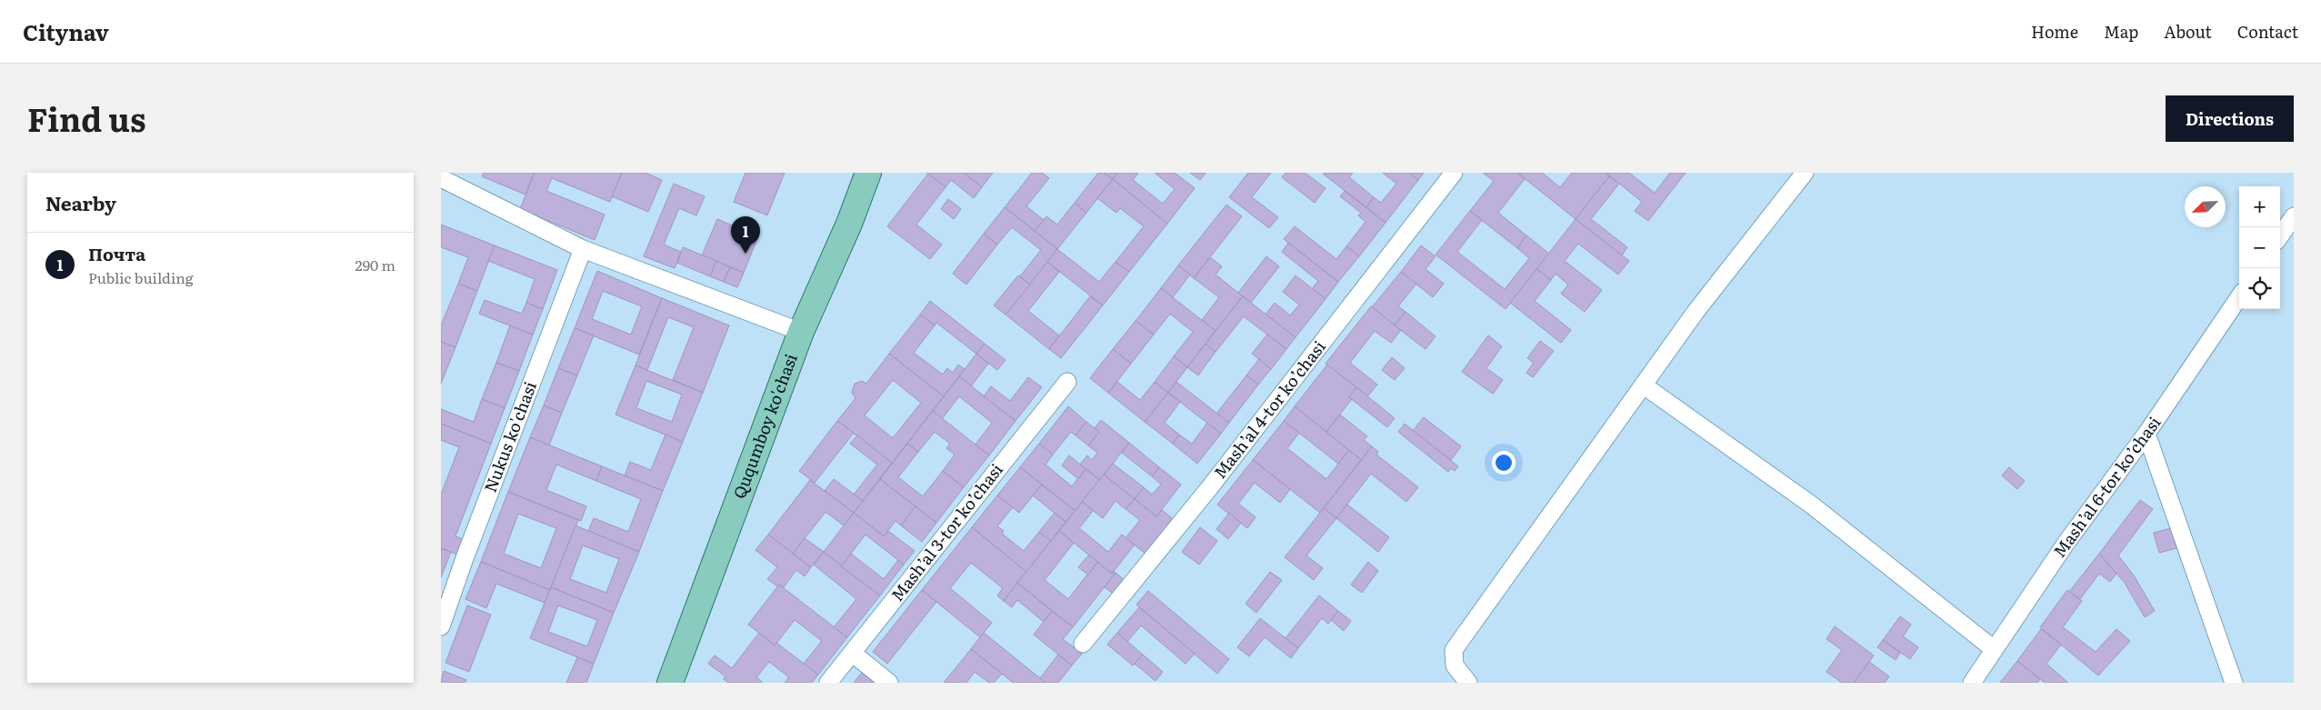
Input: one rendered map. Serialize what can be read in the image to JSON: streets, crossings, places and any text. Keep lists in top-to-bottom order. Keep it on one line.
{"streets":{"main road":["Ququmboy ko'chasi"],"street":["Mashʼal 4-tor koʼchasi","Nukus ko'chasi","Mashʼal 6-tor koʼchasi","Mashʼal 3-tor koʼchasi"]},"north":"bottom left","page":{"header":"Citynav","nav":["Home","Map","About","Contact"],"title":"Find us","buttons":"Directions","heading":"Nearby","map_buttons":["+","−"],"pins":"1","list":[{"mark":"1","name":"Почта","note":"Public building","value":"290 m"}]}}
